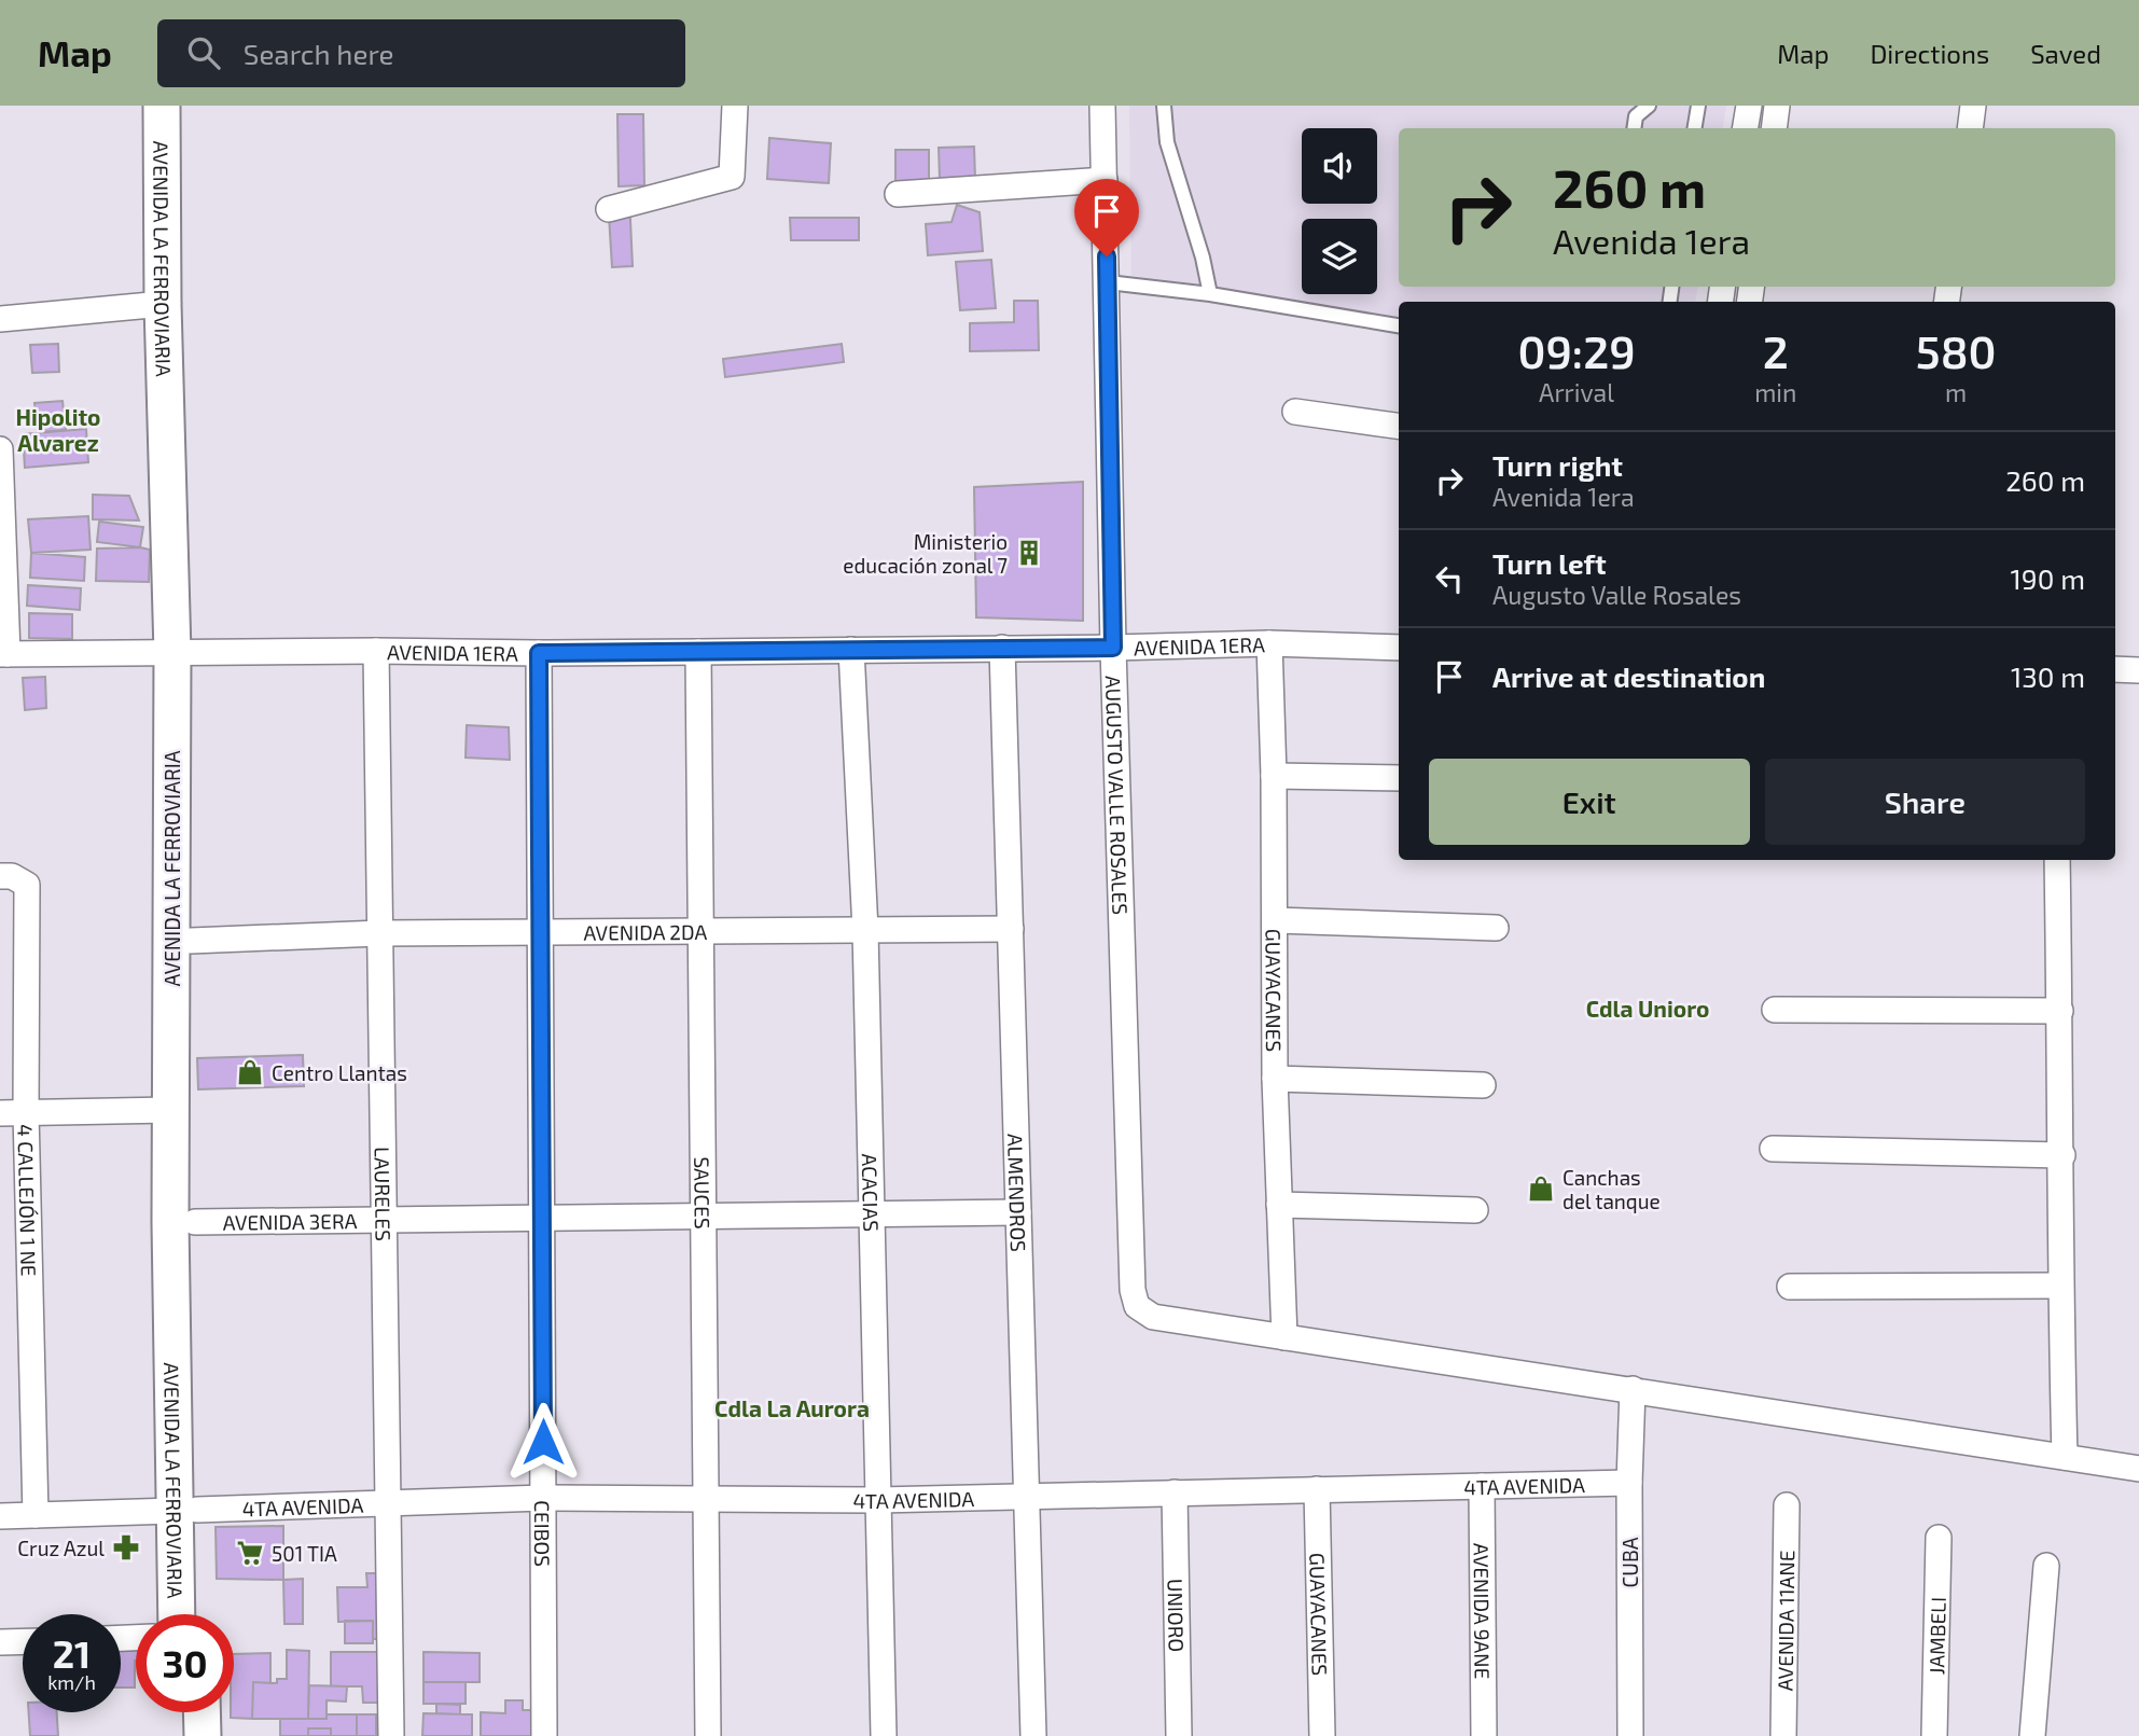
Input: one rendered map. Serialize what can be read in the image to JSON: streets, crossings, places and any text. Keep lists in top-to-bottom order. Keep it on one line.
{"streets":{"main road":["AVENIDA LA FERROVIARIA"],"street":["AVENIDA 1ERA","AUGUSTO VALLE ROSALES","AVENIDA 2DA","GUAYACANES","ALMENDROS","LAURELES","ACACIAS","SAUCES","4 CALLEJÓN 1 NE","AVENIDA 3ERA","4TA AVENIDA","CEIBOS","CUBA","AVENIDA 9ANE","UNIORO","AVENIDA 11ANE","JAMBELI"]},"crossings":[["AVENIDA LA FERROVIARIA","AVENIDA 1ERA"],["AVENIDA LA FERROVIARIA","AVENIDA 2DA"],["AVENIDA LA FERROVIARIA","AVENIDA 3ERA"],["AVENIDA LA FERROVIARIA","4TA AVENIDA"],["AVENIDA 1ERA","AUGUSTO VALLE ROSALES"],["AVENIDA 1ERA","GUAYACANES"],["AVENIDA 1ERA","ALMENDROS"],["AVENIDA 1ERA","LAURELES"],["AVENIDA 1ERA","ACACIAS"],["AVENIDA 1ERA","SAUCES"],["AVENIDA 1ERA","CEIBOS"],["AUGUSTO VALLE ROSALES","GUAYACANES"],["AVENIDA 2DA","ALMENDROS"],["AVENIDA 2DA","LAURELES"],["AVENIDA 2DA","ACACIAS"],["AVENIDA 2DA","SAUCES"],["AVENIDA 2DA","CEIBOS"],["GUAYACANES","4TA AVENIDA"],["ALMENDROS","AVENIDA 3ERA"],["ALMENDROS","4TA AVENIDA"],["LAURELES","AVENIDA 3ERA"],["LAURELES","4TA AVENIDA"],["ACACIAS","AVENIDA 3ERA"],["ACACIAS","4TA AVENIDA"],["SAUCES","AVENIDA 3ERA"],["SAUCES","4TA AVENIDA"],["4 CALLEJÓN 1 NE","4TA AVENIDA"],["AVENIDA 3ERA","CEIBOS"],["4TA AVENIDA","CEIBOS"],["4TA AVENIDA","CUBA"],["4TA AVENIDA","AVENIDA 9ANE"],["4TA AVENIDA","UNIORO"]],"districts":["Hipolito Alvarez","Cdla Unioro","Cdla La Aurora"],"places":{"building":["Ministerio educación zonal 7"],"shop":["Centro Llantas","Canchas del tanque"],"pharmacy":["Cruz Azul"],"supermarket":["501 TIA"]},"page":{"header":"Map","search":"Search here","nav":["Map","Directions","Saved"],"turn":["260 m","Avenida 1era"],"eta":["09:29","Arrival","2","min","580","m"],"list":[{"name":"Turn right","note":"Avenida 1era","value":"260 m"},{"name":"Turn left","note":"Augusto Valle Rosales","value":"190 m"},{"name":"Arrive at destination","value":"130 m"}],"buttons":["Exit","Share"],"speed":"21 km/h","limit":"30"}}
